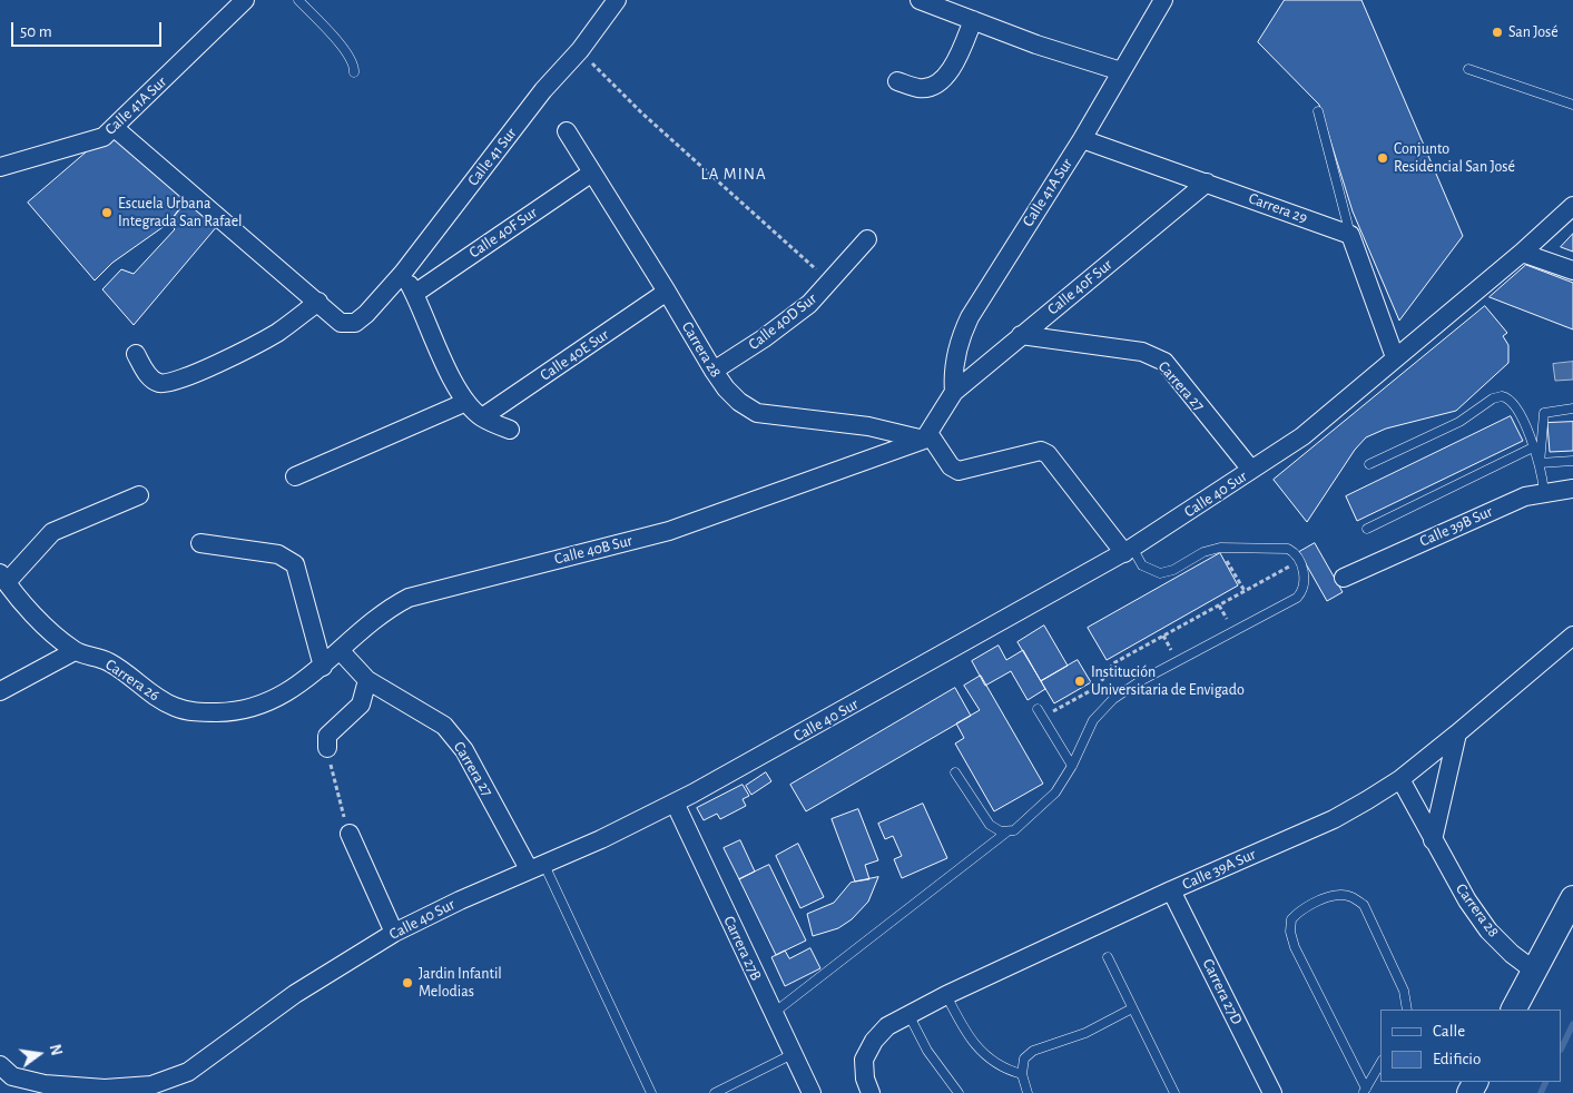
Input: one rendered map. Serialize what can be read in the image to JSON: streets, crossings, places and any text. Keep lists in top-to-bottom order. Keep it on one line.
{"streets":{"street":["Calle 41A Sur","Calle 41 Sur","Carrera 29","Calle 40F Sur","Calle 40D Sur","Carrera 28","Calle 40E Sur","Carrera 27","Calle 40 Sur","Calle 39B Sur","Calle 40B Sur","Carrera 26","Calle 39A Sur","Carrera 27B","Carrera 27D"]},"crossings":[["Calle 41A Sur","Carrera 29"],["Calle 41A Sur","Calle 40F Sur"],["Carrera 29","Calle 40F Sur"],["Calle 40F Sur","Carrera 28"],["Calle 40F Sur","Carrera 27"],["Calle 40D Sur","Carrera 28"],["Carrera 28","Calle 40E Sur"],["Carrera 28","Calle 40B Sur"],["Carrera 28","Calle 39A Sur"],["Carrera 27","Calle 40 Sur"],["Carrera 27","Calle 40B Sur"],["Calle 40 Sur","Carrera 27B"],["Calle 40B Sur","Carrera 26"],["Calle 39A Sur","Carrera 27D"]],"districts":["LA MINA"],"places":["San José","Conjunto Residencial San José","Escuela Urbana Integrada San Rafael","Institución Universitaria de Envigado","Jardin Infantil Melodias"],"legend":["Calle","Edificio"],"scale_bar":"50 m","north":"right"}
